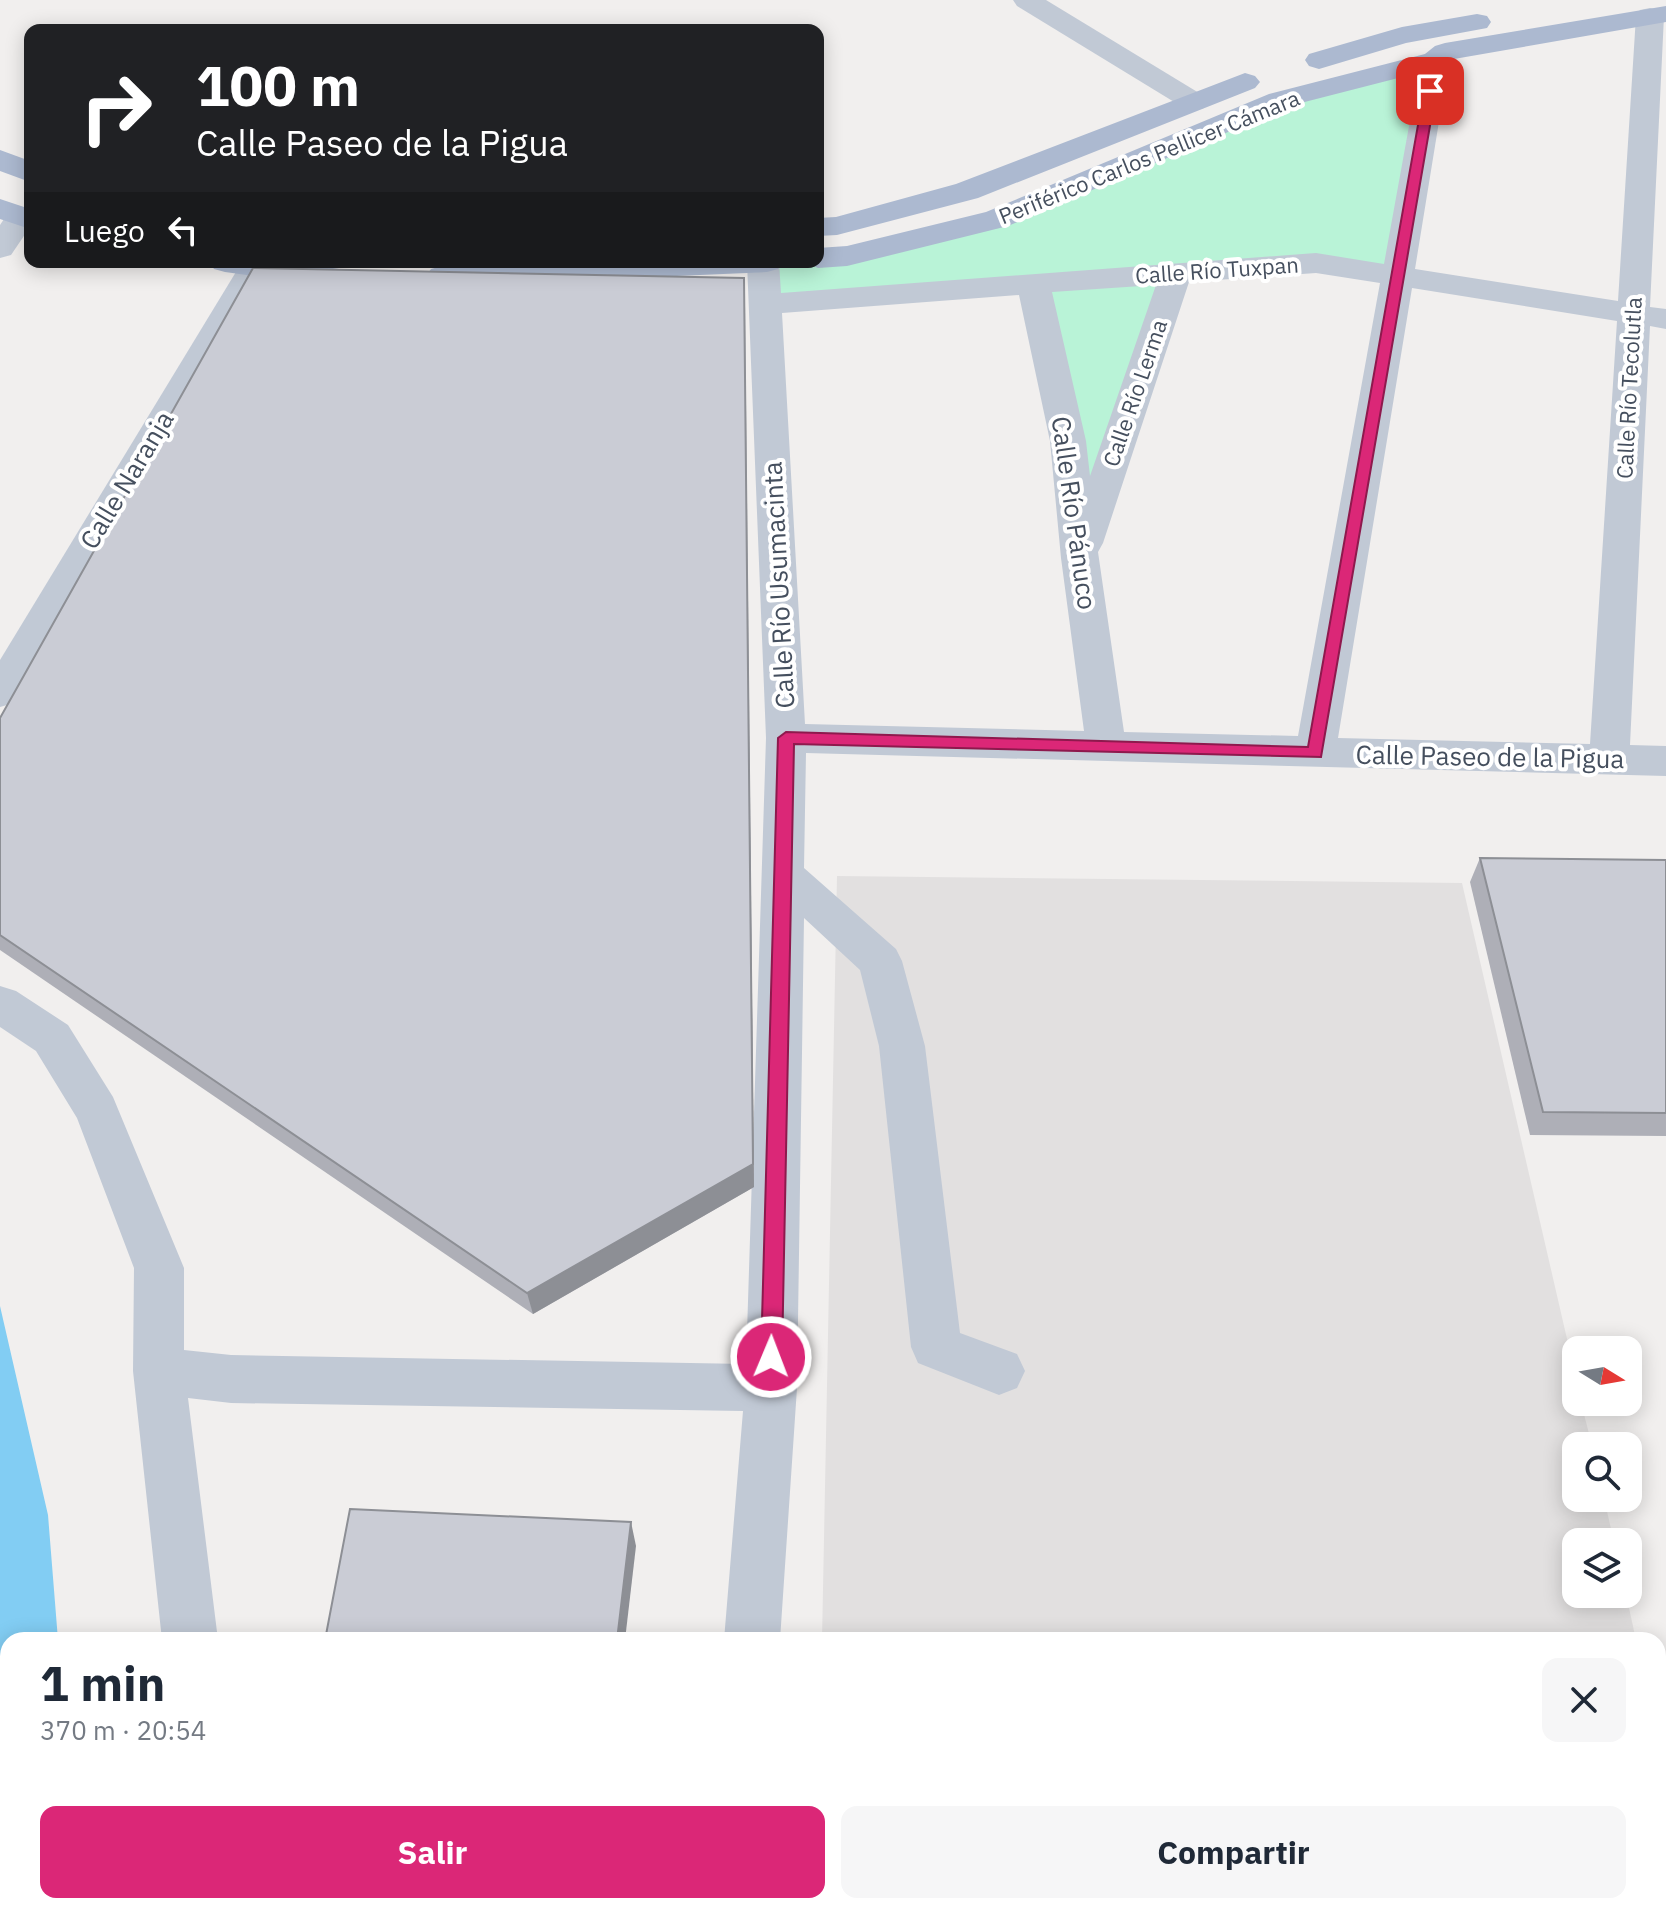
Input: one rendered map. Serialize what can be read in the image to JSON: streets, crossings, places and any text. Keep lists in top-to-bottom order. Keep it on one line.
{"streets":{"main road":["Periférico Carlos Pellicer Cámara"],"street":["Calle Río Tuxpan","Calle Río Tecolutla","Calle Río Lerma","Calle Naranja","Calle Río Pánuco","Calle Río Usumacinta","Calle Paseo de la Pigua"]},"crossings":[["Periférico Carlos Pellicer Cámara","Calle Río Tecolutla"],["Calle Río Tuxpan","Calle Río Tecolutla"],["Calle Río Tuxpan","Calle Río Lerma"],["Calle Río Tuxpan","Calle Río Pánuco"],["Calle Río Tuxpan","Calle Río Usumacinta"],["Calle Río Tecolutla","Calle Paseo de la Pigua"],["Calle Río Lerma","Calle Río Pánuco"],["Calle Río Pánuco","Calle Paseo de la Pigua"],["Calle Río Usumacinta","Calle Paseo de la Pigua"]],"north":"right","page":{"turn":["100 m","Calle Paseo de la Pigua"],"then":"Luego","heading":["1 min","370 m · 20:54"],"buttons":["Salir","Compartir"]}}
